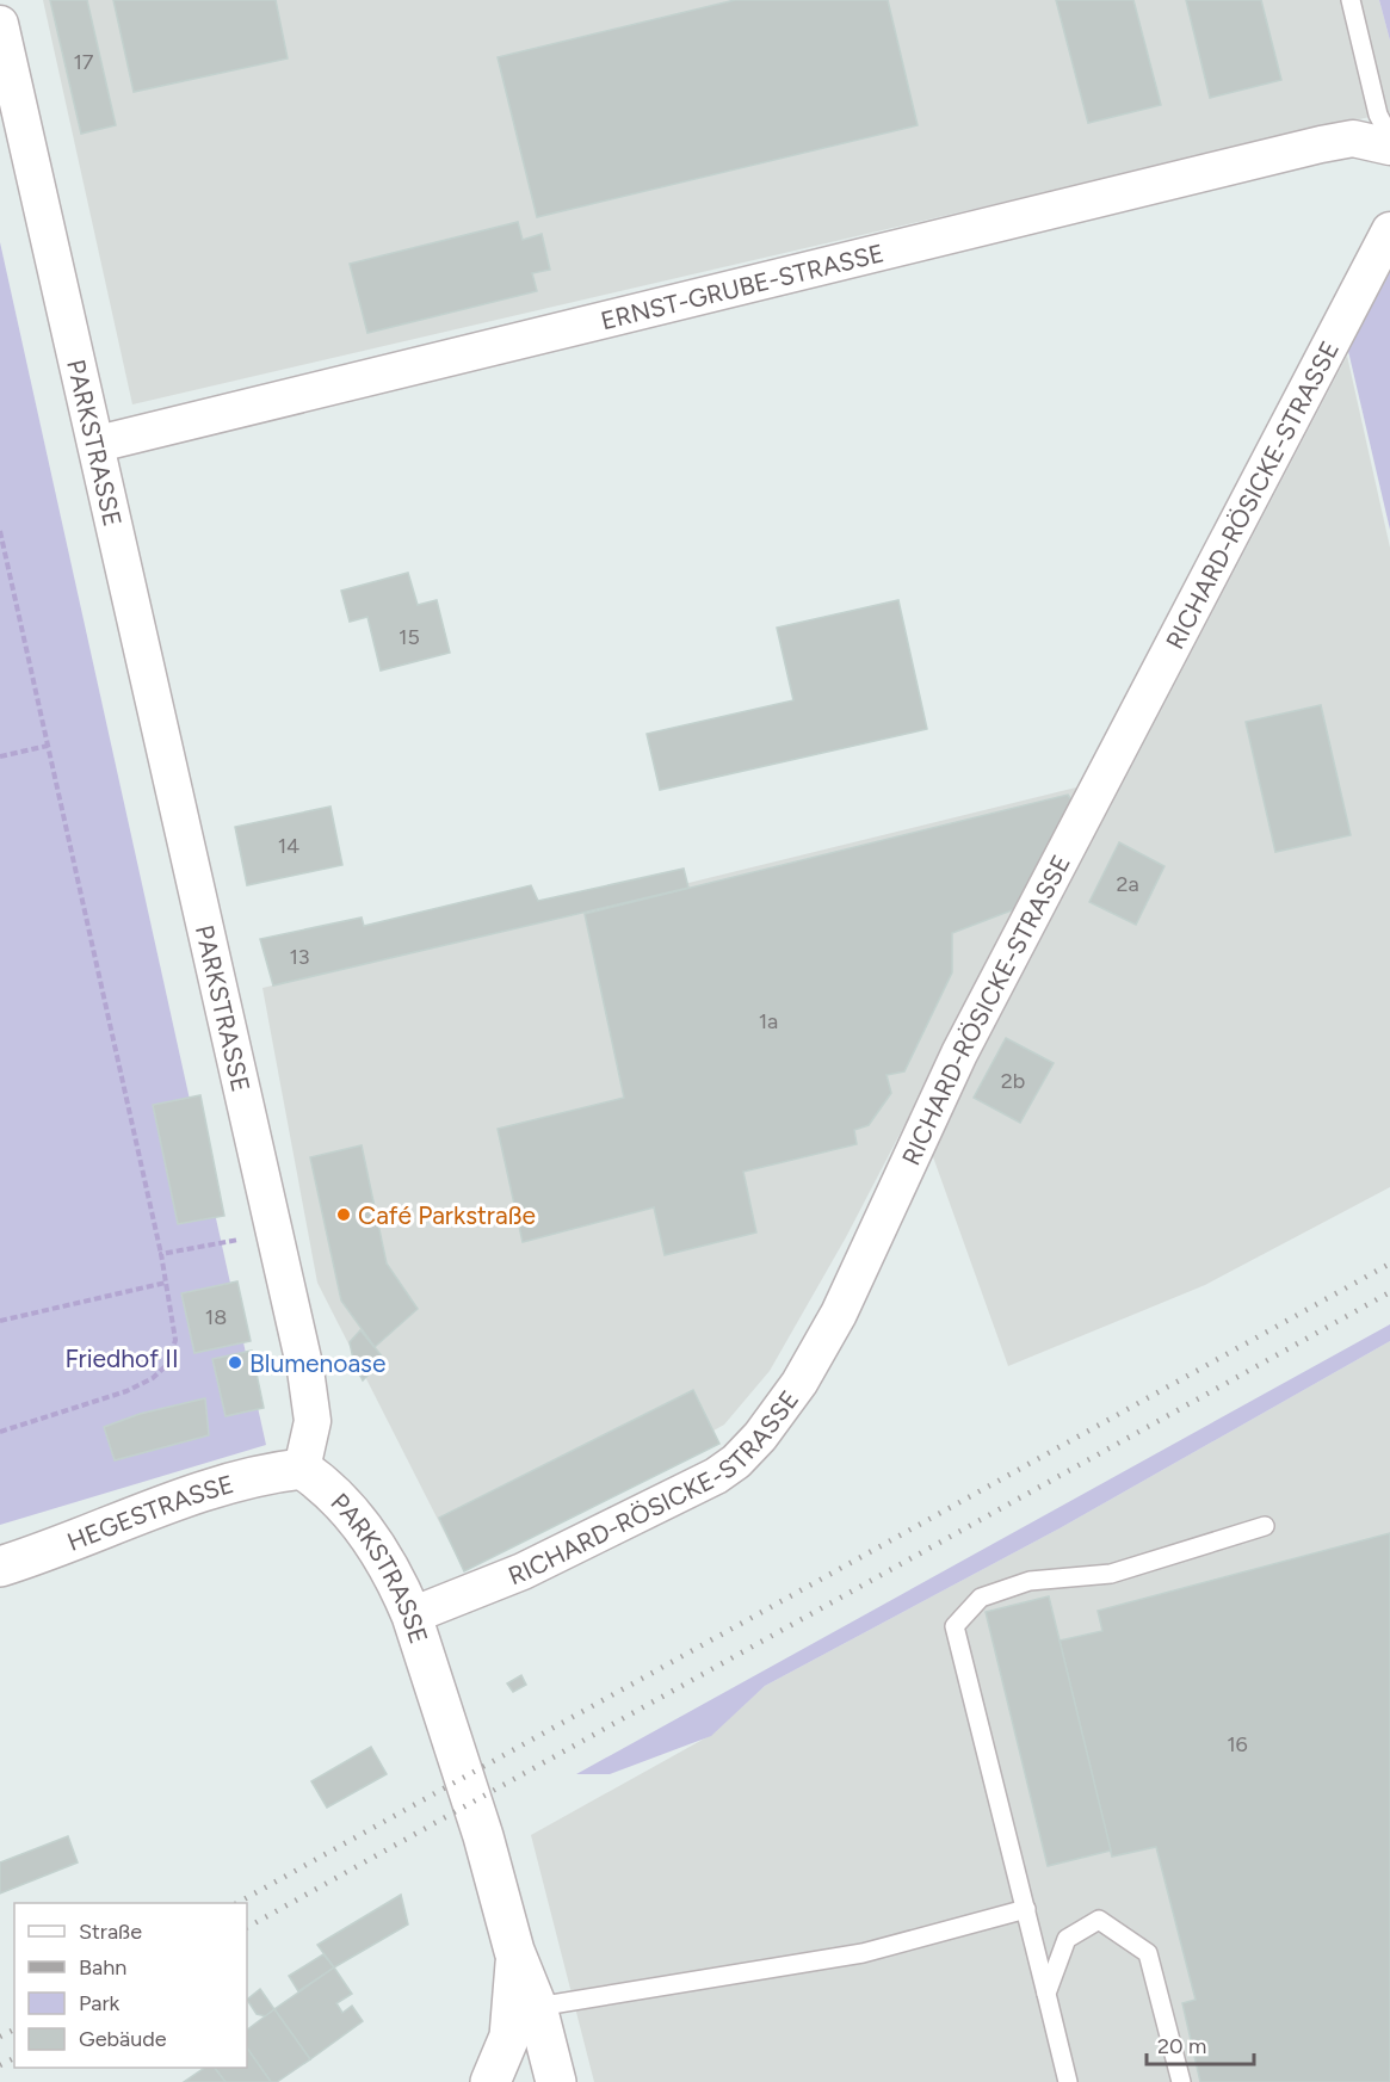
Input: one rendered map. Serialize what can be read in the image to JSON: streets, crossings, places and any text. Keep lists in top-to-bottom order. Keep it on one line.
{"streets":{"street":["ERNST-GRUBE-STRASSE","PARKSTRASSE","RICHARD-RÖSICKE-STRASSE","HEGESTRASSE"]},"crossings":[["ERNST-GRUBE-STRASSE","PARKSTRASSE"],["PARKSTRASSE","RICHARD-RÖSICKE-STRASSE"],["PARKSTRASSE","HEGESTRASSE"]],"parks":["Friedhof II"],"places":["Café Parkstraße","Blumenoase"],"house_numbers":["17","15","14","2a","13","1a","2b","18","16"],"legend":["Straße","Bahn","Park","Gebäude"],"scale_bar":"20 m"}
